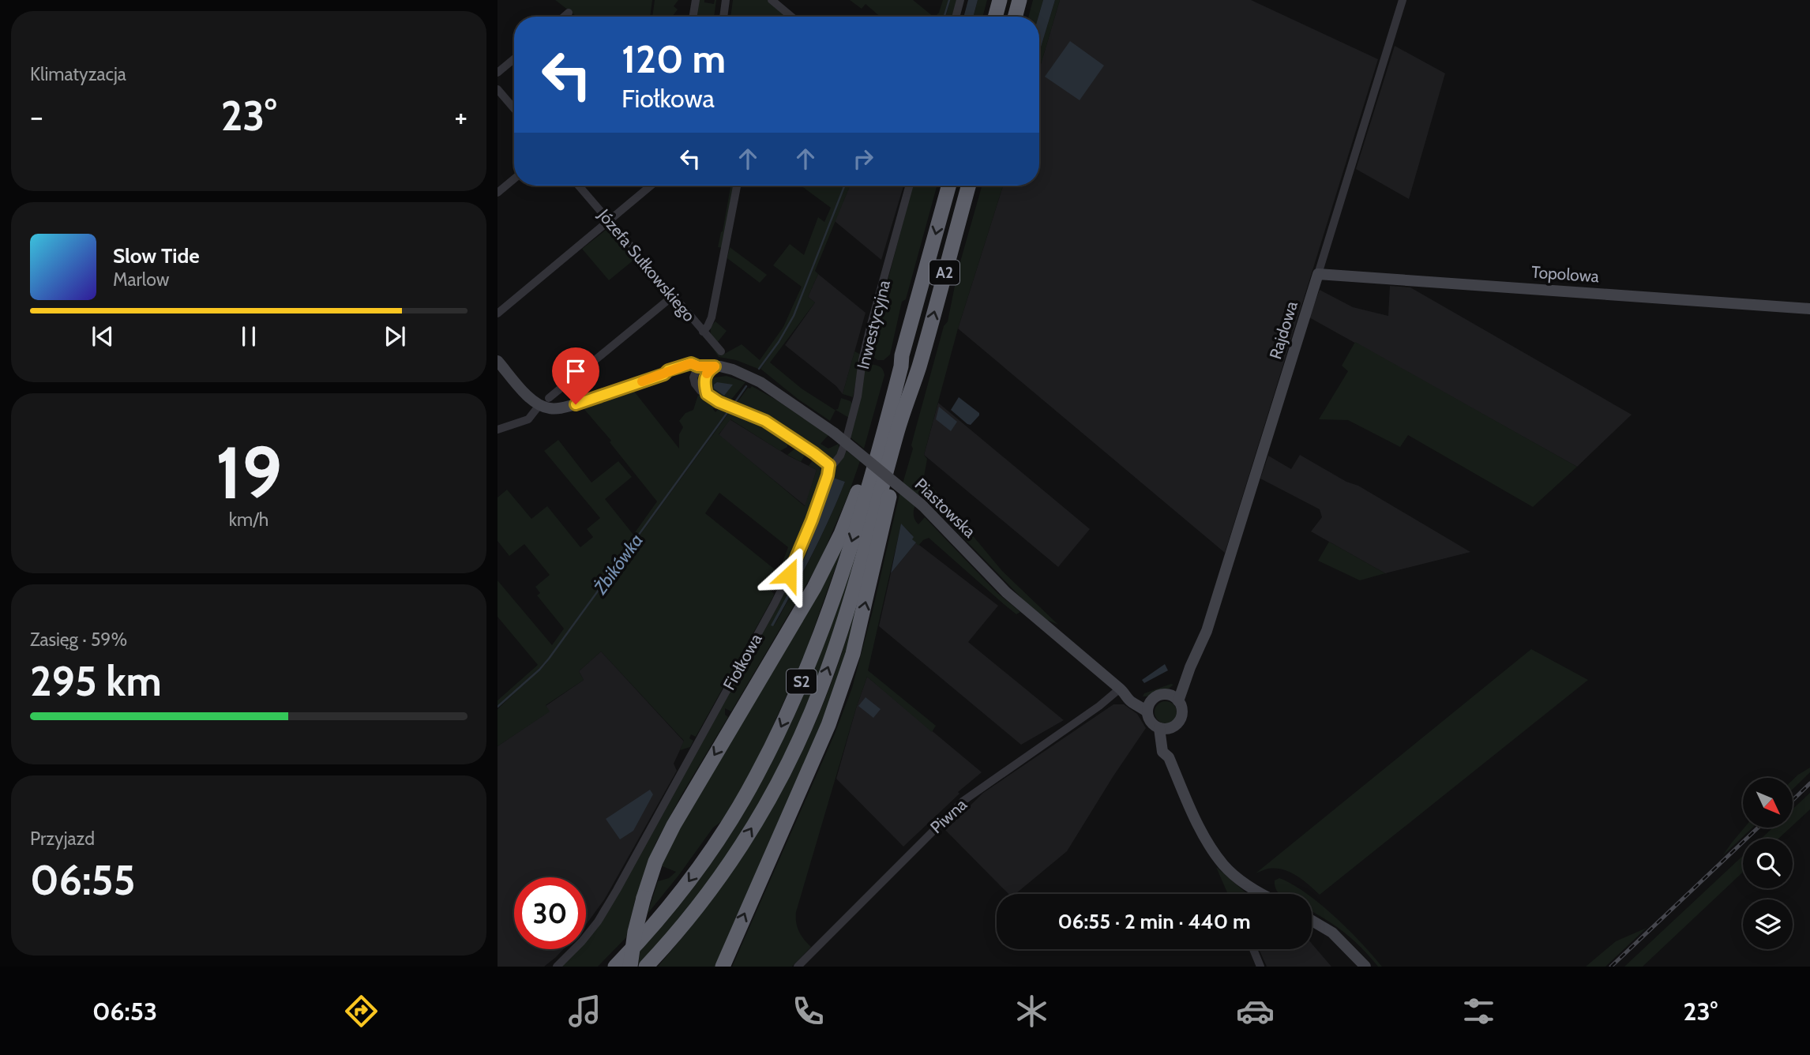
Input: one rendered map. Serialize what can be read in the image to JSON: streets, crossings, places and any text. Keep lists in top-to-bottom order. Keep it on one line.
{"streets":{"highway":["A2","S2"],"street":["Józefa Sułkowskiego","Topolowa","Inwestycyjna","Rajdowa","Piastowska","Fiołkowa","Piwna"]},"crossings":[["A2","S2"],["Topolowa","Rajdowa"],["Inwestycyjna","Fiołkowa"],["Rajdowa","Piastowska"],["Piastowska","Piwna"]],"water":["Żbikówka"],"north":"bottom right","page":{"tile":["Klimatyzacja",["19","km/h"],["Zasięg · 59%","295 km"],["Przyjazd","06:55"]],"turn":["120 m","Fiołkowa"],"heat":["−","23°","+"],"song":["Slow Tide","Marlow"],"limit":"30","trip":"06:55 · 2 min · 440 m","tabs":["06:53","23°"]}}
